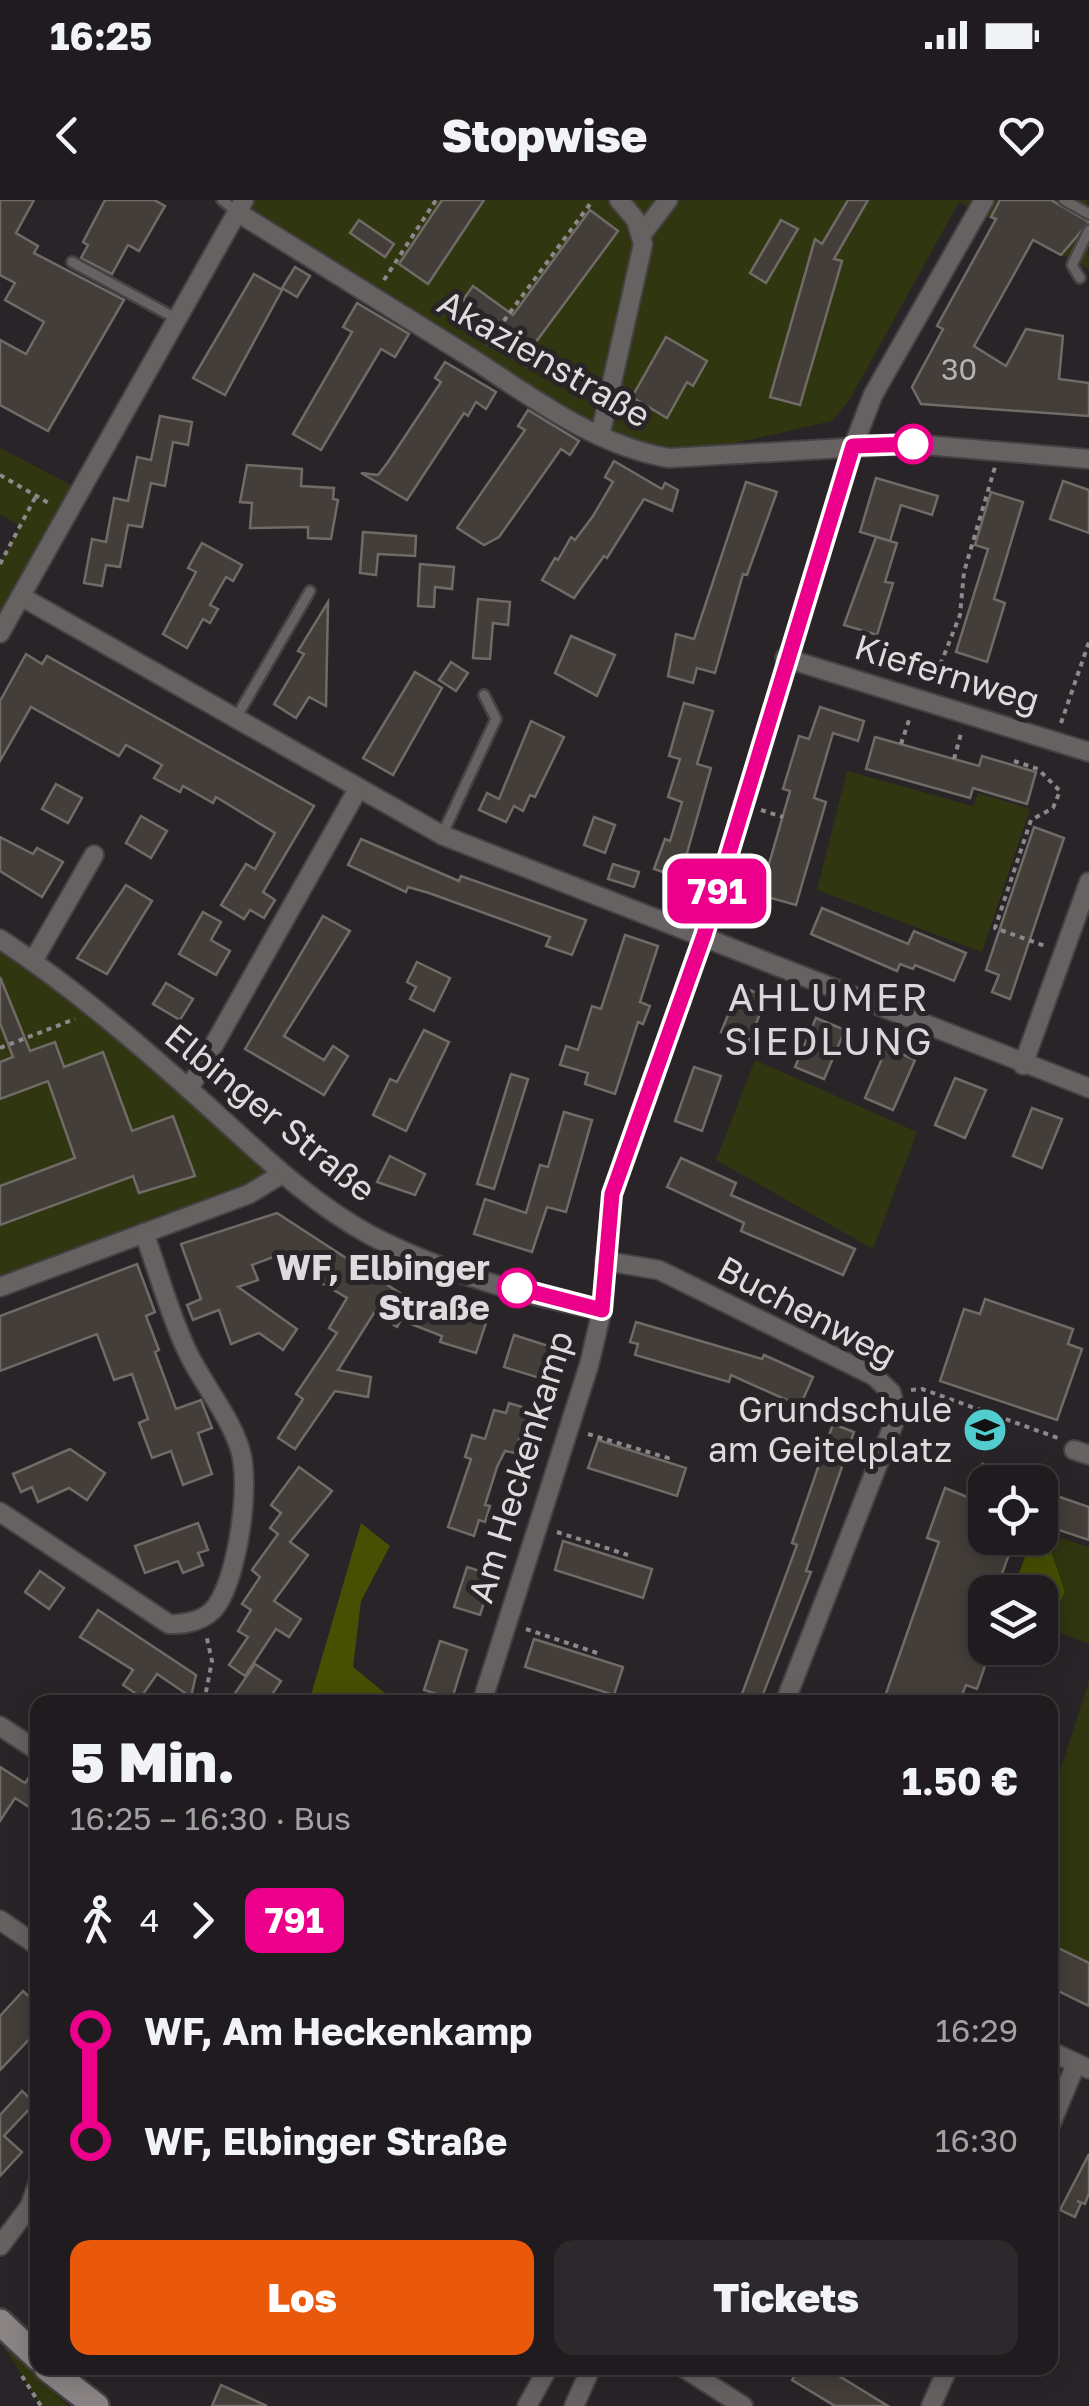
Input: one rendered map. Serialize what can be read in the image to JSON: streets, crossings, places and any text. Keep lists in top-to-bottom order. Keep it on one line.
{"streets":{"street":["Akazienstraße","Kiefernweg","Elbinger Straße","Buchenweg","Am Heckenkamp"]},"crossings":[["Akazienstraße","Am Heckenkamp"],["Kiefernweg","Am Heckenkamp"],["Elbinger Straße","Am Heckenkamp"],["Buchenweg","Am Heckenkamp"]],"districts":["AHLUMER SIEDLUNG"],"places":{"other":["WF, Elbinger Straße"],"school or university":["Grundschule am Geitelplatz"]},"lines":["bus line 791"],"house_numbers":["30"],"page":{"status":"16:25","header":"Stopwise","on_map":"791","heading":["5 Min.","16:25 – 16:30 · Bus","1.50 €"],"legs":["4","791"],"list":[{"name":"WF, Am Heckenkamp","value":"16:29"},{"name":"WF, Elbinger Straße","value":"16:30"}],"buttons":["Los","Tickets"]}}
